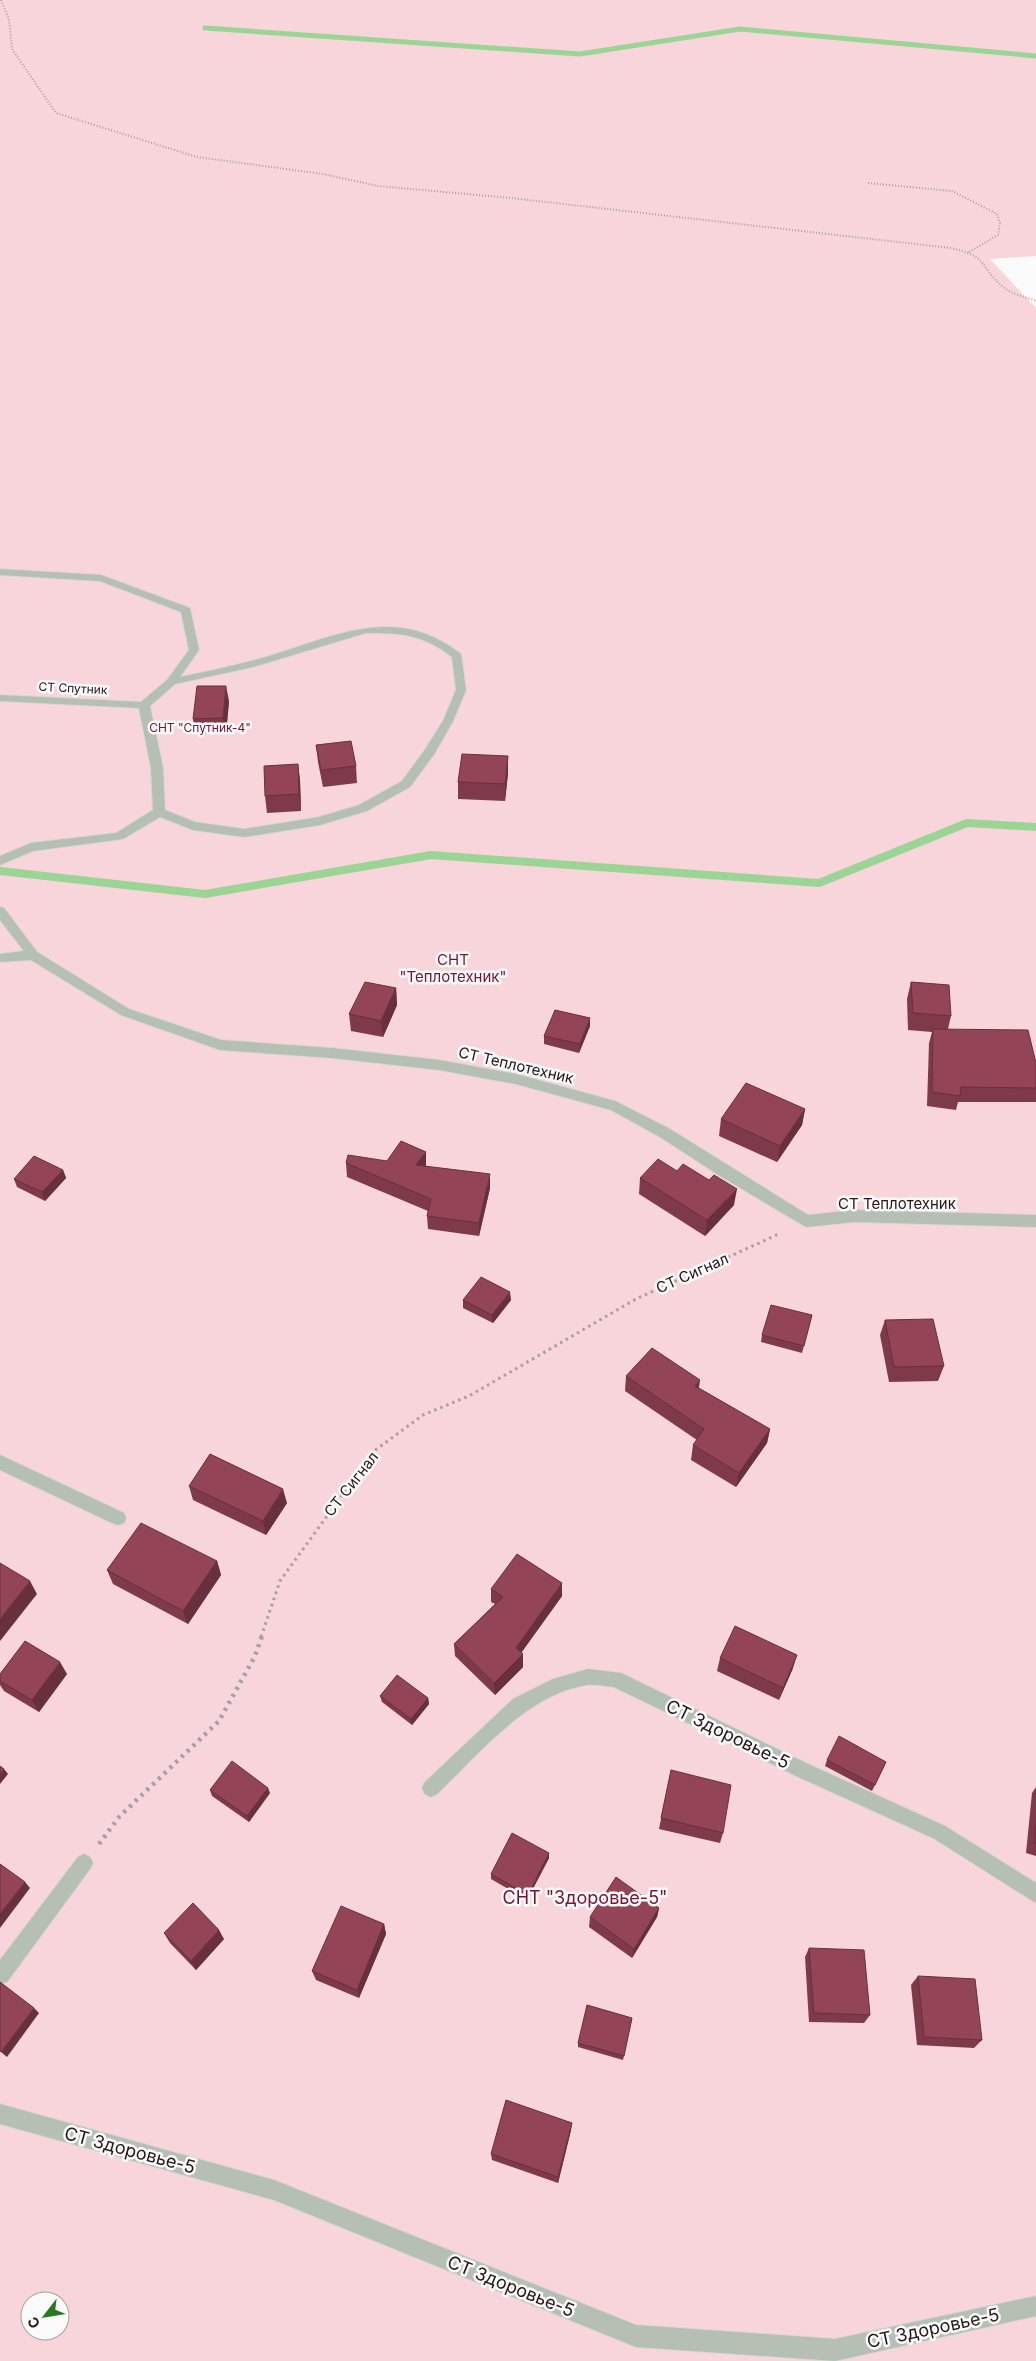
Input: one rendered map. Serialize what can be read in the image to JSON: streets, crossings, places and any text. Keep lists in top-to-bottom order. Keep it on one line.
{"streets":{"lane":["СТ Спутник","СТ Теплотехник","СТ Здоровье-5"],"path":["СТ Сигнал"]},"crossings":[["СТ Теплотехник","СТ Сигнал"]],"parks":["СНТ \"Спутник-4\"","СНТ \"Теплотехник\"","СНТ \"Здоровье-5\""],"north":"bottom left"}
